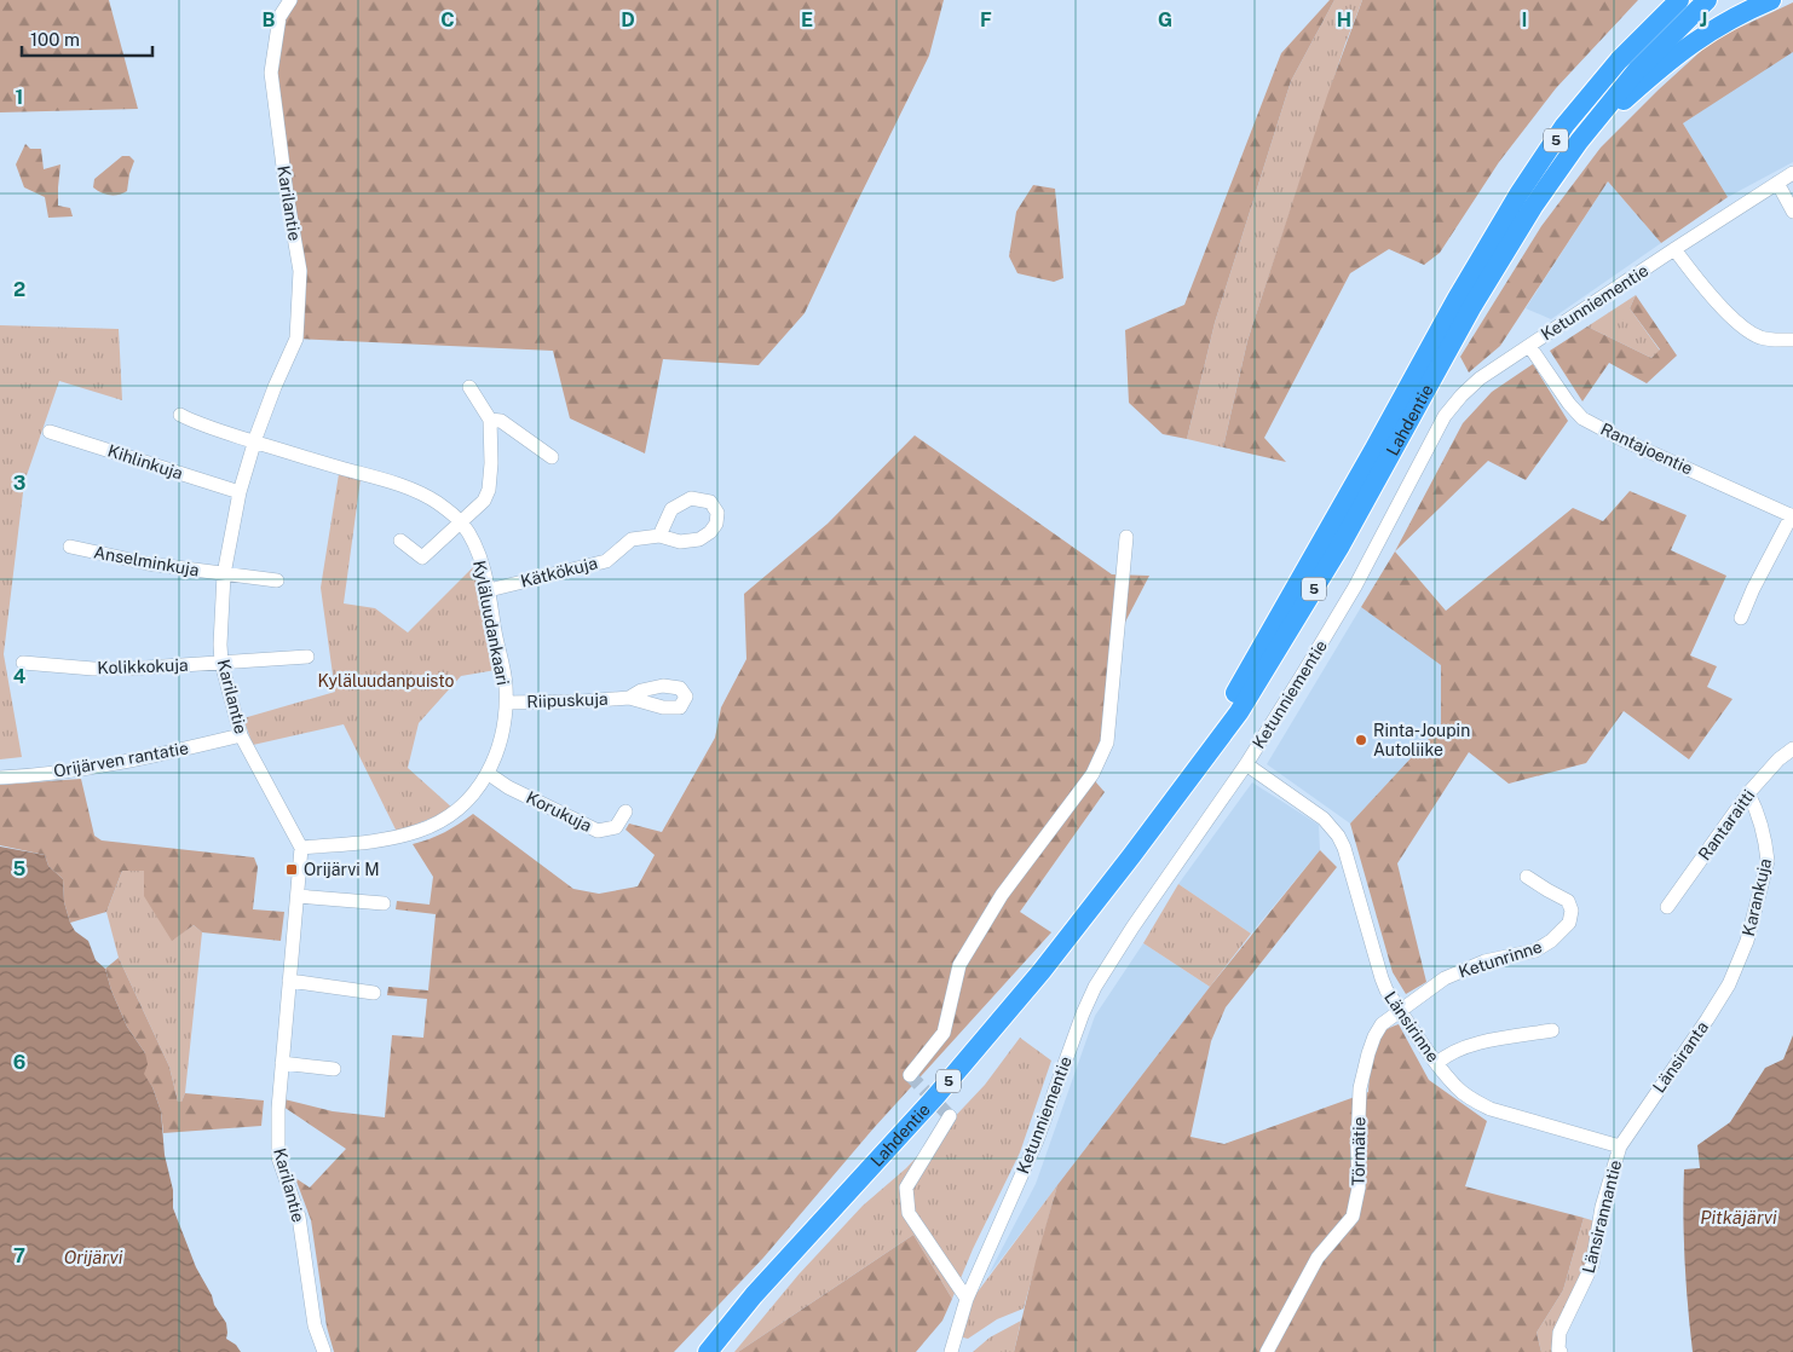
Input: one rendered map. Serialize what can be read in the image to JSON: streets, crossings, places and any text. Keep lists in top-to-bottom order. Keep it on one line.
{"streets":{"highway":["5","Lahdentie"],"street":["Karilantie","Ketunniementie","Rantajoentie","Kihlinkuja","Anselminkuja","Kätkökuja","Kyläluudankaari","Kolikkokuja","Riipuskuja","Orijärven rantatie","Korukuja","Rantaraitti","Karankuja","Ketunrinne","Länsirinne","Länsiranta","Törmätie","Länsirannantie"]},"crossings":[["Karilantie","Kihlinkuja"],["Karilantie","Anselminkuja"],["Karilantie","Kyläluudankaari"],["Karilantie","Kolikkokuja"],["Karilantie","Orijärven rantatie"],["Ketunniementie","Rantajoentie"],["Ketunniementie","Länsirinne"],["Kätkökuja","Kyläluudankaari"],["Kyläluudankaari","Riipuskuja"],["Kyläluudankaari","Korukuja"],["Rantaraitti","Karankuja"],["Karankuja","Länsiranta"],["Ketunrinne","Länsirinne"],["Ketunrinne","Törmätie"],["Länsirinne","Länsiranta"],["Länsirinne","Törmätie"],["Länsirinne","Länsirannantie"],["Länsiranta","Länsirannantie"]],"water":["Pitkäjärvi","Orijärvi"],"parks":["Kyläluudanpuisto"],"places":{"other":["Rinta-Joupin Autoliike"],"transit":["Orijärvi M"]},"scale_bar":"100 m","grid":{"columns":["B","C","D","E","F","G","H","I","J"],"rows":["1","2","3","4","5","6","7"]}}
